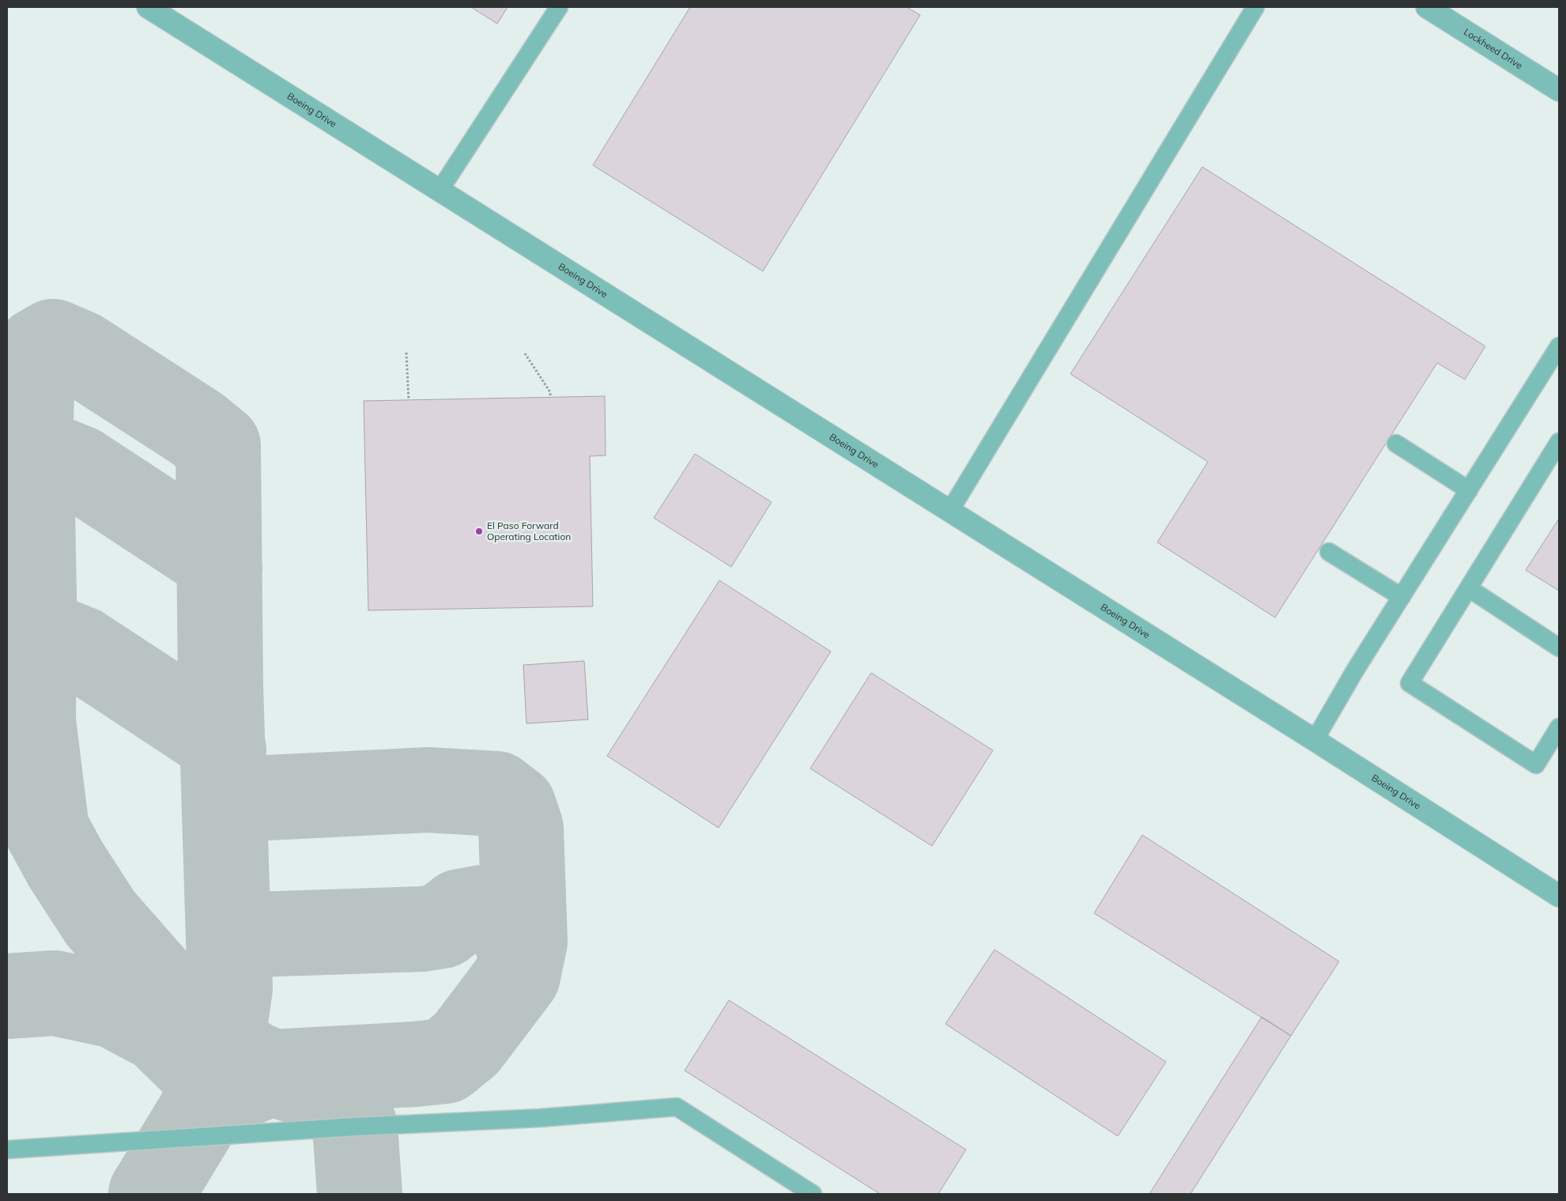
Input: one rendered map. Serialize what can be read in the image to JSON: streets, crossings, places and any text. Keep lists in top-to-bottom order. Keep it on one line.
{"streets":{"street":["Lockheed Drive","Boeing Drive"]},"places":["El Paso Forward Operating Location"]}
